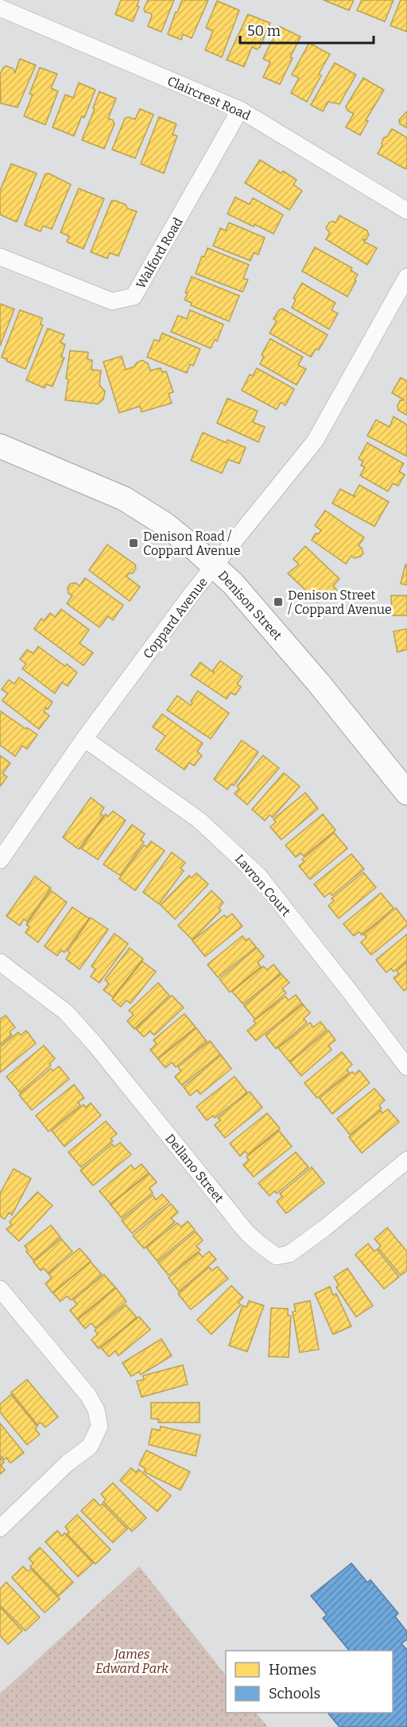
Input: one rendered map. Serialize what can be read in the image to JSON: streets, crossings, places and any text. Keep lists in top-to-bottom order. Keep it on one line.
{"streets":{"street":["Claircrest Road","Walford Road","Denison Street","Coppard Avenue","Lavron Court","Dellano Street"]},"crossings":[["Claircrest Road","Walford Road"],["Denison Street","Coppard Avenue"],["Coppard Avenue","Lavron Court"]],"parks":["James Edward Park"],"places":{"transit":["Denison Road / Coppard Avenue","Denison Street / Coppard Avenue"]},"legend":["Homes","Schools"],"scale_bar":"50 m"}
